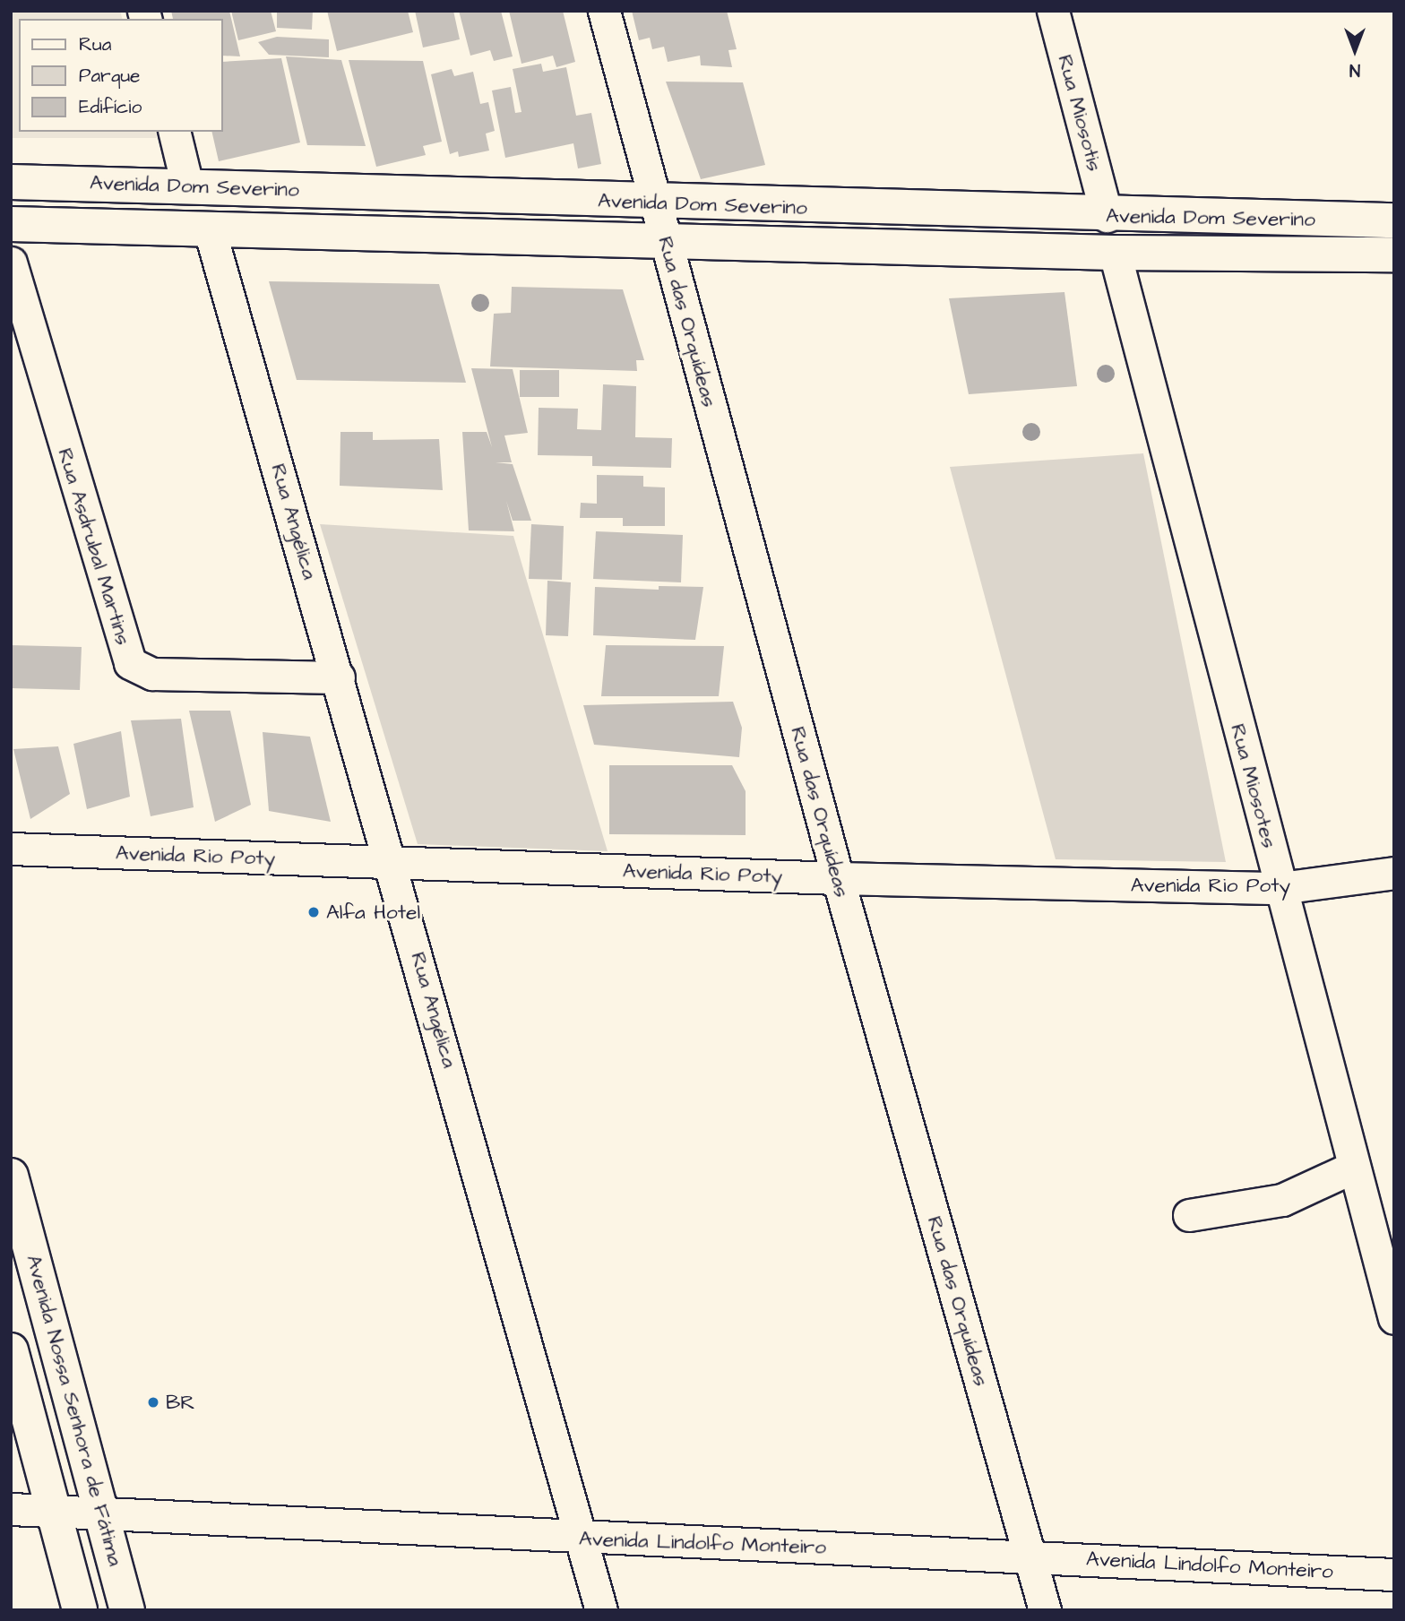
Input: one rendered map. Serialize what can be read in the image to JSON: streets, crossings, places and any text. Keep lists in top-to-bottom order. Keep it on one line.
{"streets":{"main road":["Avenida Dom Severino","Avenida Nossa Senhora de Fátima"],"street":["Rua Miosotis","Rua das Orquídeas","Rua Angélica","Rua Asdrubal Martins","Rua Miosotes","Avenida Rio Poty","Avenida Lindolfo Monteiro"]},"crossings":[["Rua Miosotis","Avenida Dom Severino"],["Avenida Dom Severino","Rua das Orquídeas"],["Avenida Dom Severino","Rua Angélica"],["Avenida Dom Severino","Rua Miosotes"],["Rua das Orquídeas","Avenida Rio Poty"],["Rua das Orquídeas","Avenida Lindolfo Monteiro"],["Rua Angélica","Rua Asdrubal Martins"],["Rua Angélica","Avenida Rio Poty"],["Rua Angélica","Avenida Lindolfo Monteiro"],["Rua Miosotes","Avenida Rio Poty"],["Avenida Nossa Senhora de Fátima","Avenida Lindolfo Monteiro"]],"places":["Alfa Hotel","BR"],"legend":["Rua","Parque","Edifício"],"north":"bottom"}
